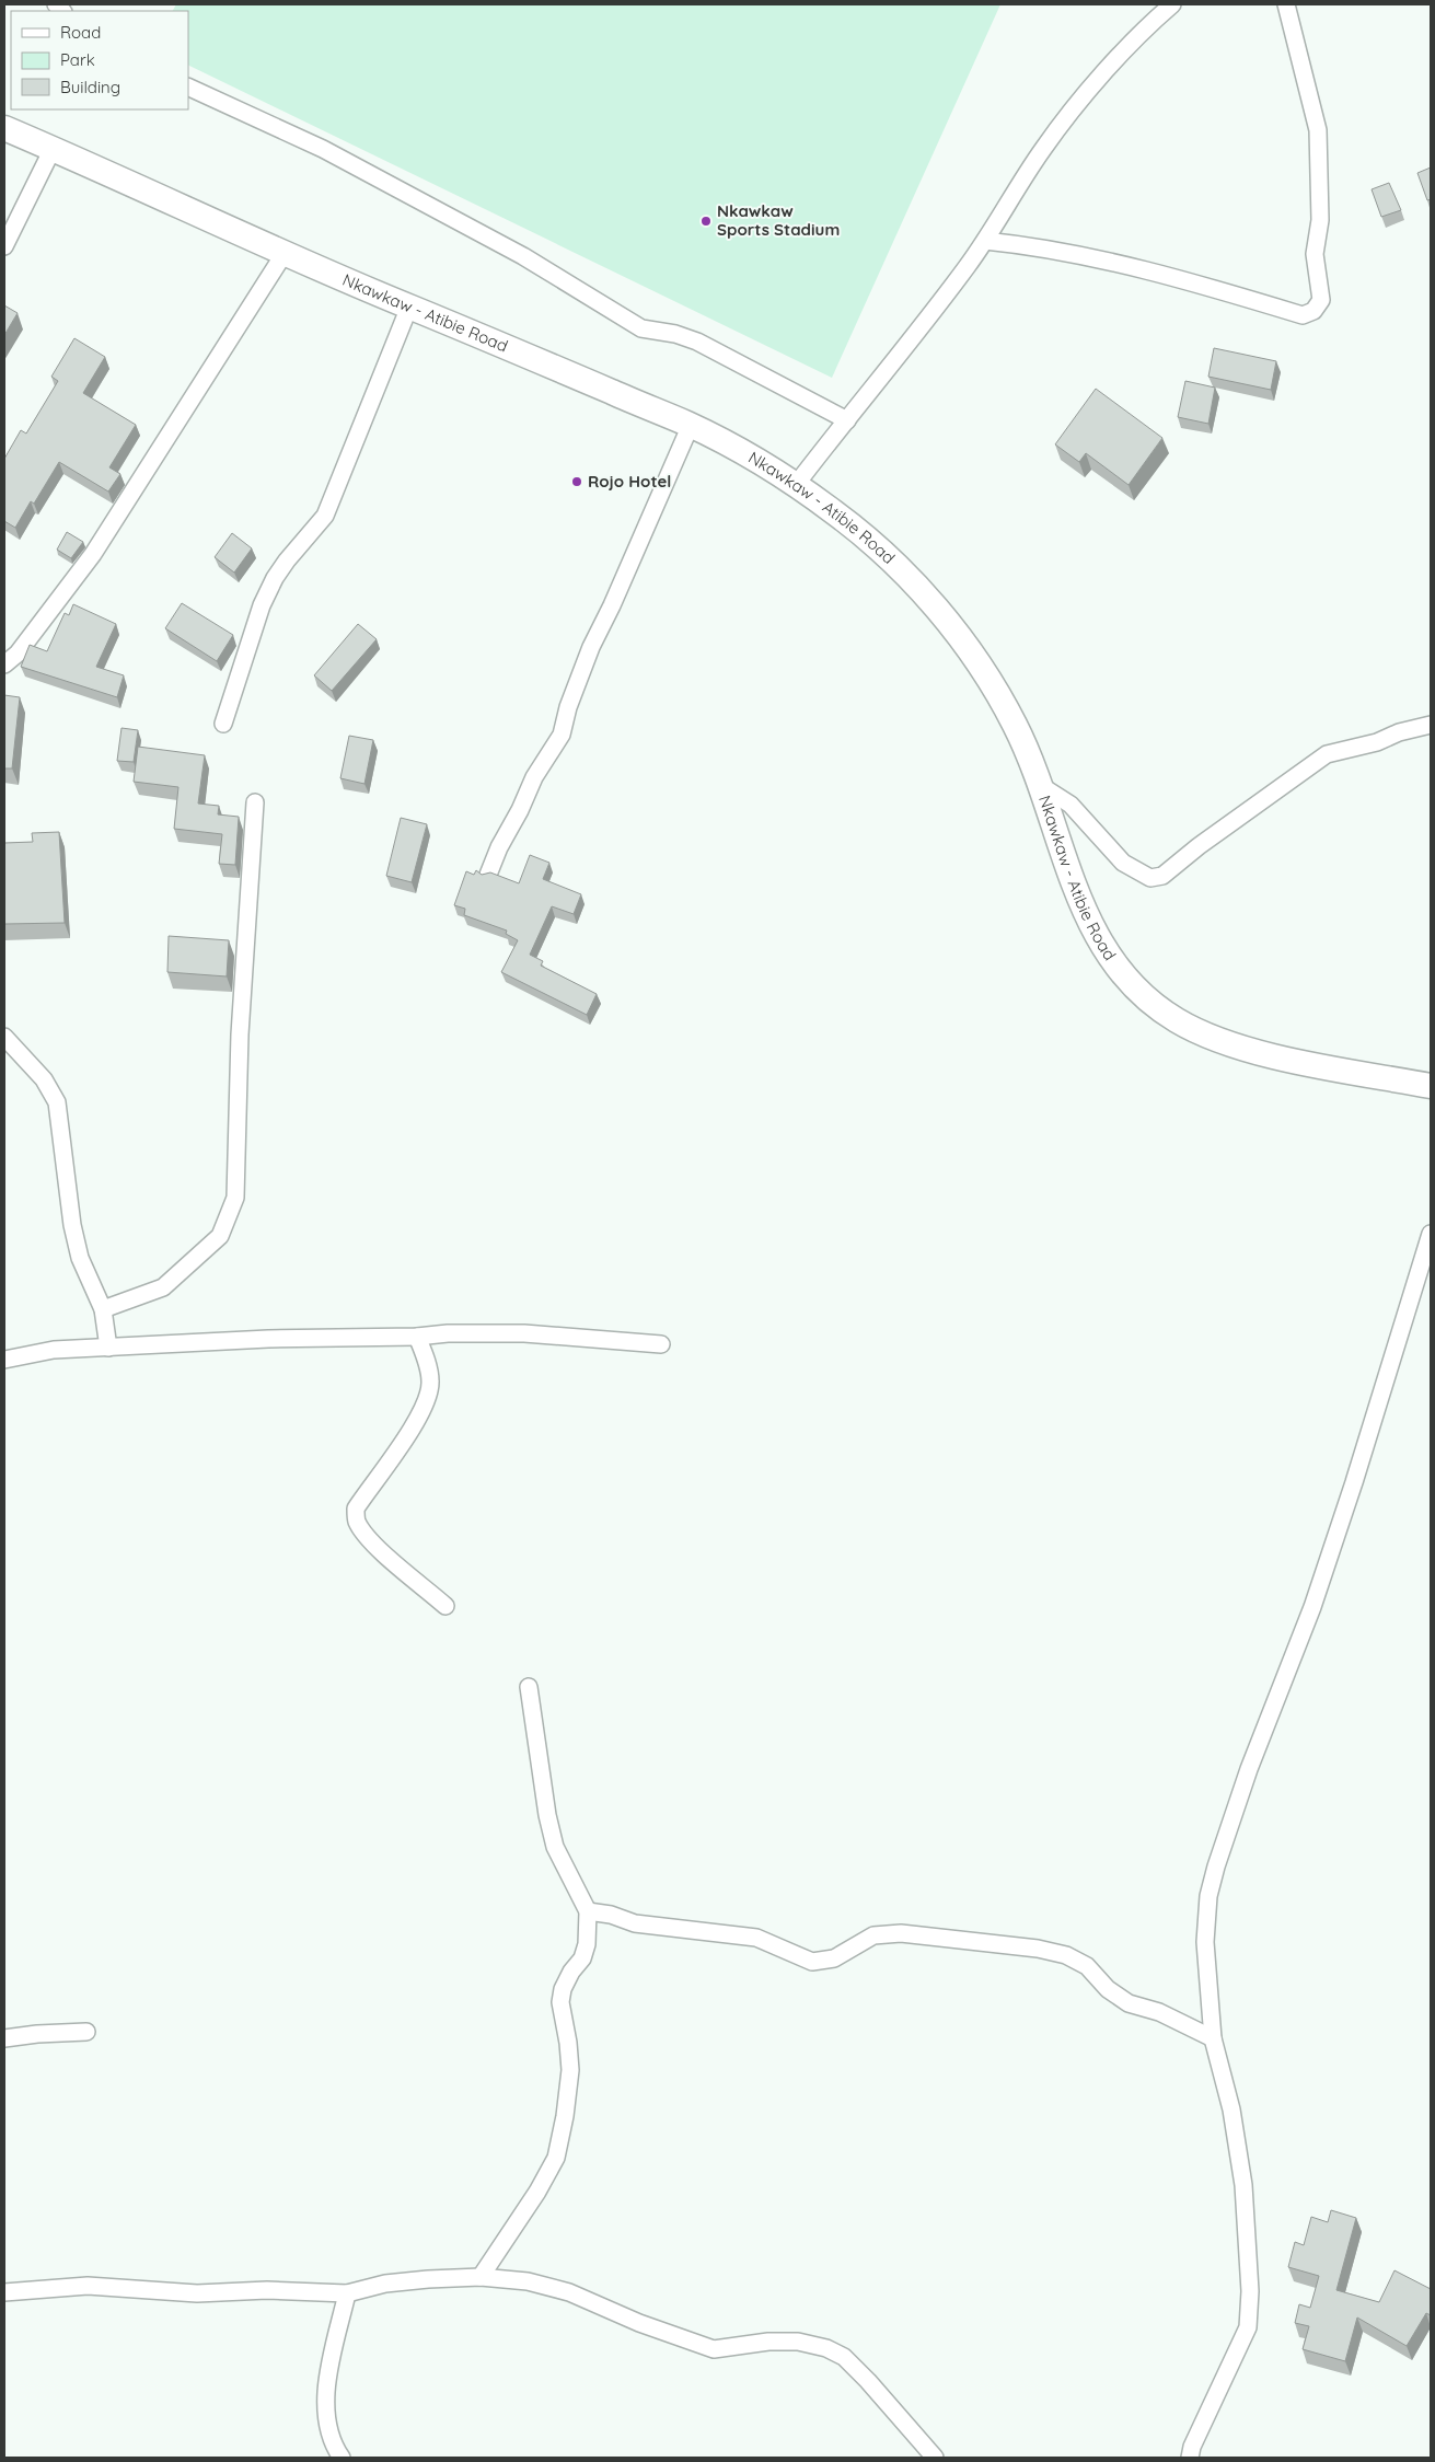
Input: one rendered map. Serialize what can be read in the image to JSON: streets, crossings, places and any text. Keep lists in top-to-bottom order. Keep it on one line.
{"streets":{"main road":["Nkawkaw - Atibie Road"]},"places":["Nkawkaw Sports Stadium","Rojo Hotel"],"legend":["Road","Park","Building"]}
